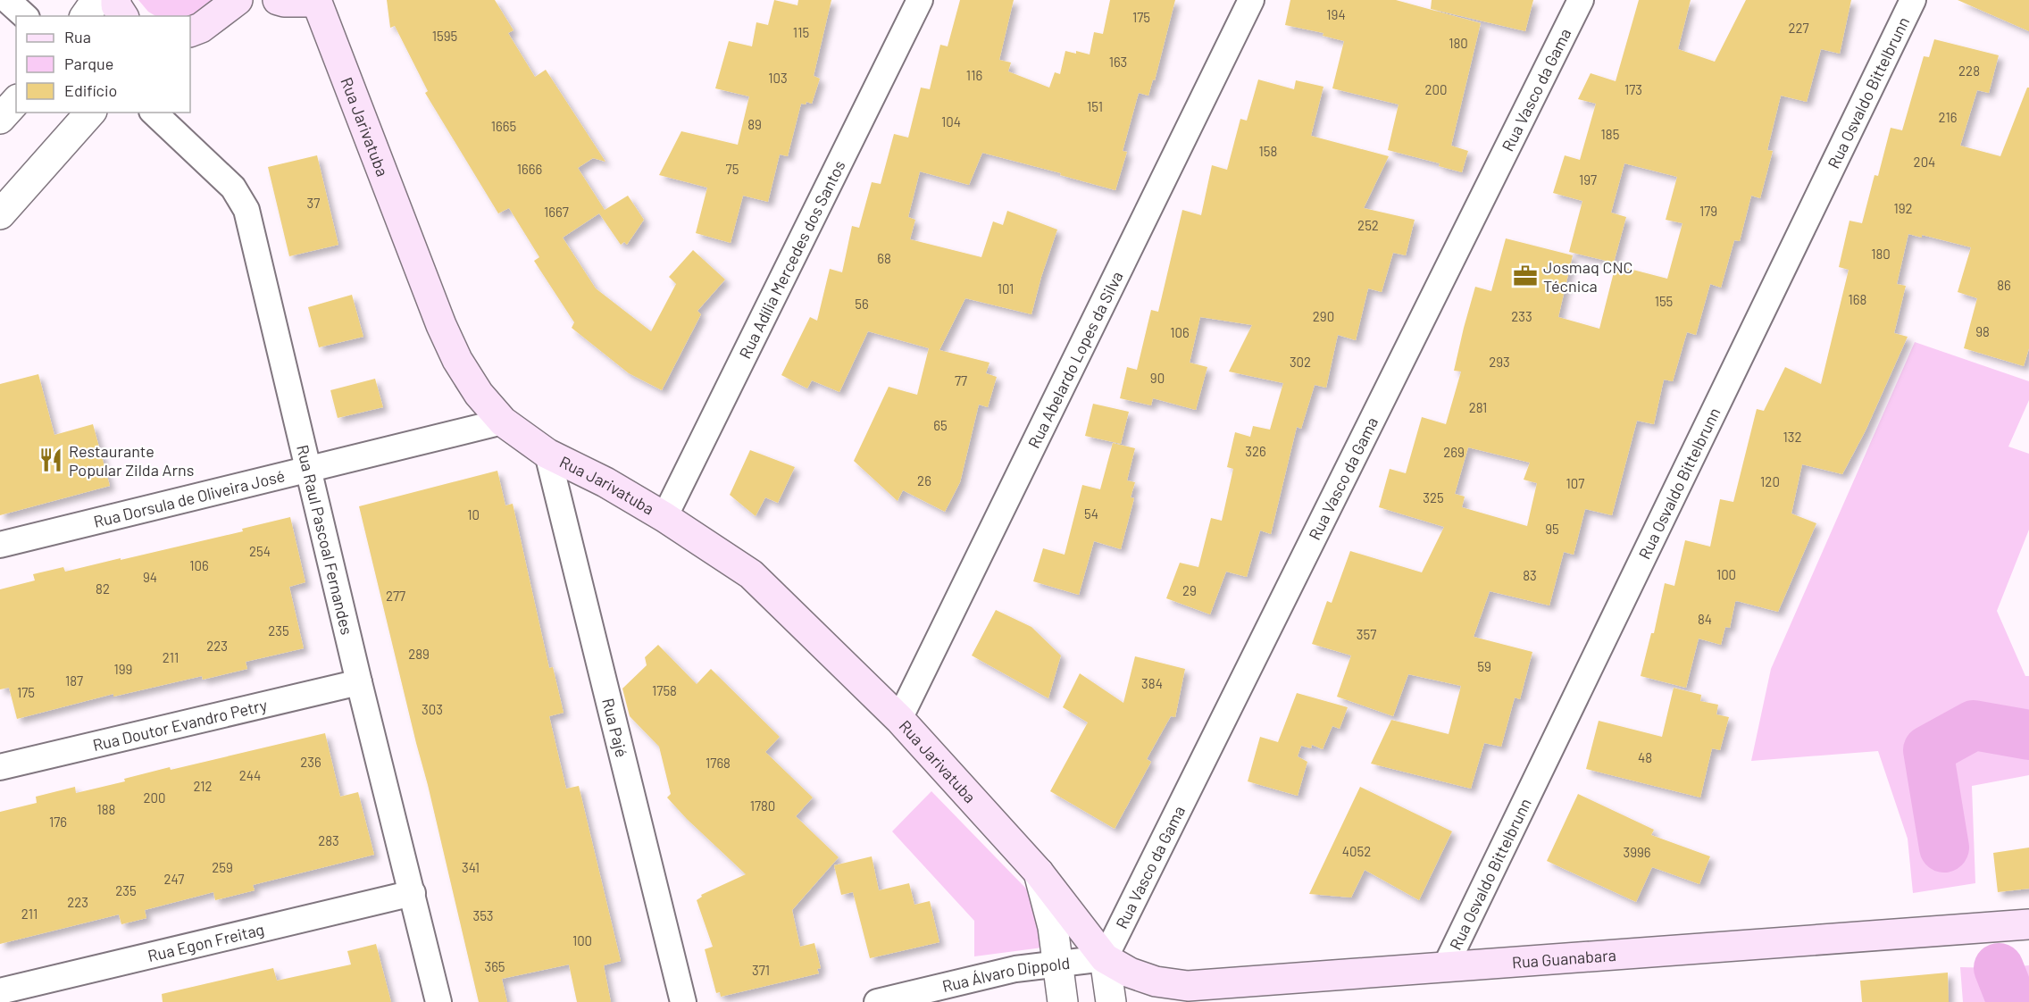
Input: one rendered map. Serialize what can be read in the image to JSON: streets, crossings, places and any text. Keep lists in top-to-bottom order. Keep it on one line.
{"streets":{"main road":["Rua Jarivatuba","Rua Guanabara"],"street":["Rua Vasco da Gama","Rua Osvaldo Bittelbrunn","Rua Adília Mercedes dos Santos","Rua Abelardo Lopes da Silva","Rua Dorsula de Oliveira José","Rua Raul Pascoal Fernandes","Rua Doutor Evandro Petry","Rua Pajé","Rua Egon Freitag","Rua Álvaro Dippold"]},"crossings":[["Rua Vasco da Gama","Rua Jarivatuba"],["Rua Vasco da Gama","Rua Guanabara"],["Rua Vasco da Gama","Rua Álvaro Dippold"],["Rua Osvaldo Bittelbrunn","Rua Guanabara"],["Rua Jarivatuba","Rua Adília Mercedes dos Santos"],["Rua Jarivatuba","Rua Abelardo Lopes da Silva"],["Rua Jarivatuba","Rua Dorsula de Oliveira José"],["Rua Jarivatuba","Rua Pajé"],["Rua Jarivatuba","Rua Guanabara"],["Rua Jarivatuba","Rua Álvaro Dippold"],["Rua Dorsula de Oliveira José","Rua Raul Pascoal Fernandes"],["Rua Raul Pascoal Fernandes","Rua Doutor Evandro Petry"],["Rua Raul Pascoal Fernandes","Rua Egon Freitag"],["Rua Guanabara","Rua Álvaro Dippold"]],"places":{"office":["Josmaq CNC Técnica"],"restaurant":["Restaurante Popular Zilda Arns"]},"house_numbers":["194","175","227","115","1595","180","163","228","116","103","200","173","151","216","104","89","1665","185","158","204","1666","75","197","37","192","179","1667","252","180","68","86","101","168","155","56","290","233","98","106","302","293","90","77","281","65","132","326","269","26","120","107","325","54","10","95","254","106","100","83","94","82","29","277","84","235","357","223","289","211","59","199","187","384","1758","175","303","48","236","1768","244","212","200","1780","188","176","283","4052","3996","259","341","247","235","223","211","353","100","365","371"],"legend":["Rua","Parque","Edifício"]}
